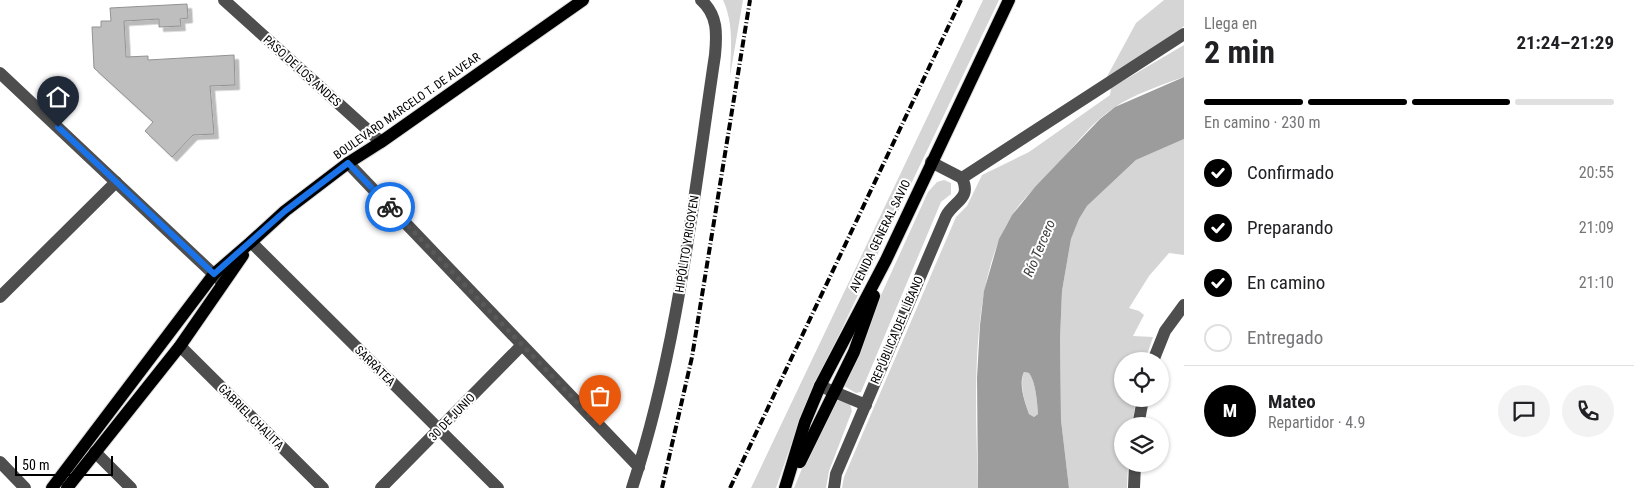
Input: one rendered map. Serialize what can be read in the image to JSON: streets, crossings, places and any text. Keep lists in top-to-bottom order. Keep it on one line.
{"streets":{"main road":["BOULEVARD MARCELO T. DE ALVEAR","AVENIDA GENERAL SAVIO"],"street":["PASO DE LOS ANDES","HIPÓLITO YRIGOYEN","REPÚBLICA DEL LÍBANO","SARRATEA","GABRIEL CHALITA","30 DE JUNIO"]},"crossings":[["PASO DE LOS ANDES","BOULEVARD MARCELO T. DE ALVEAR"],["BOULEVARD MARCELO T. DE ALVEAR","SARRATEA"],["BOULEVARD MARCELO T. DE ALVEAR","GABRIEL CHALITA"],["SARRATEA","30 DE JUNIO"]],"water":["Río Tercero"],"scale_bar":"50 m","page":{"heading":["2 min","Llega en","21:24–21:29"],"panel":["Mateo","Repartidor · 4.9"],"bar":"En camino · 230 m","list":[["Confirmado","20:55"],["Preparando","21:09"],["En camino","21:10"],"Entregado"],"round":"M","scale":"50 m"}}
